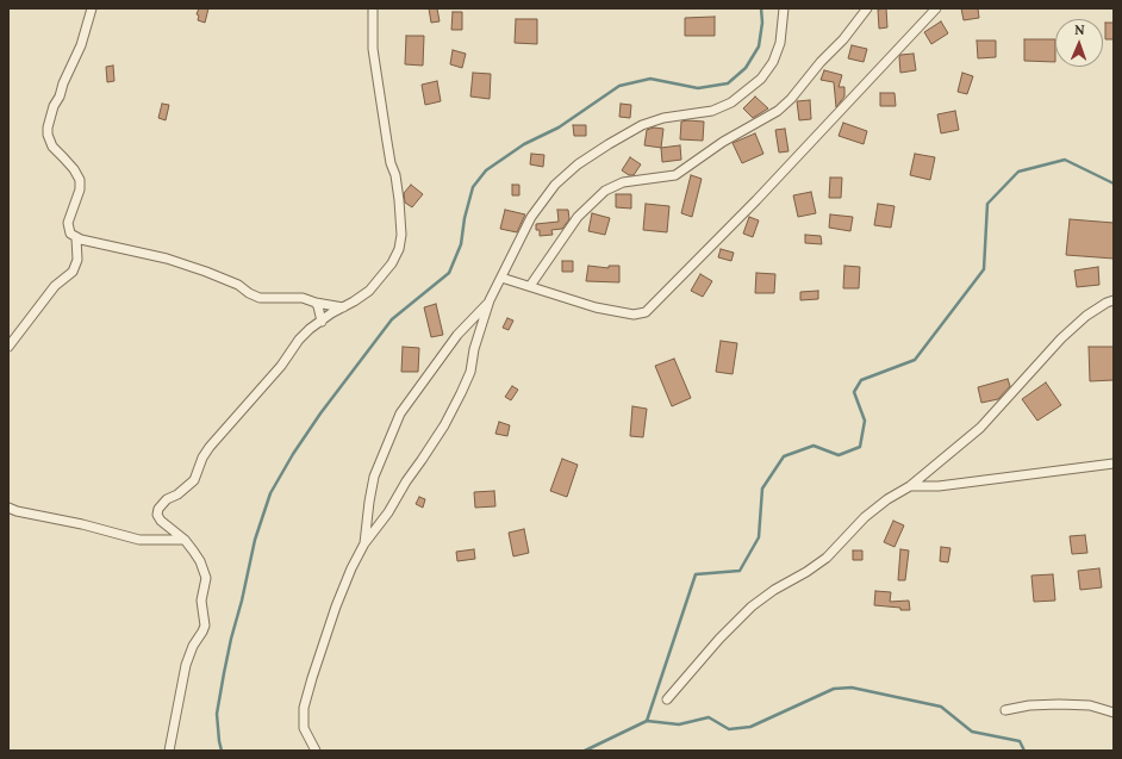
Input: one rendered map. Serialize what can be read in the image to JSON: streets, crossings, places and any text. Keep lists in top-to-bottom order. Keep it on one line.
{"north":"top"}
